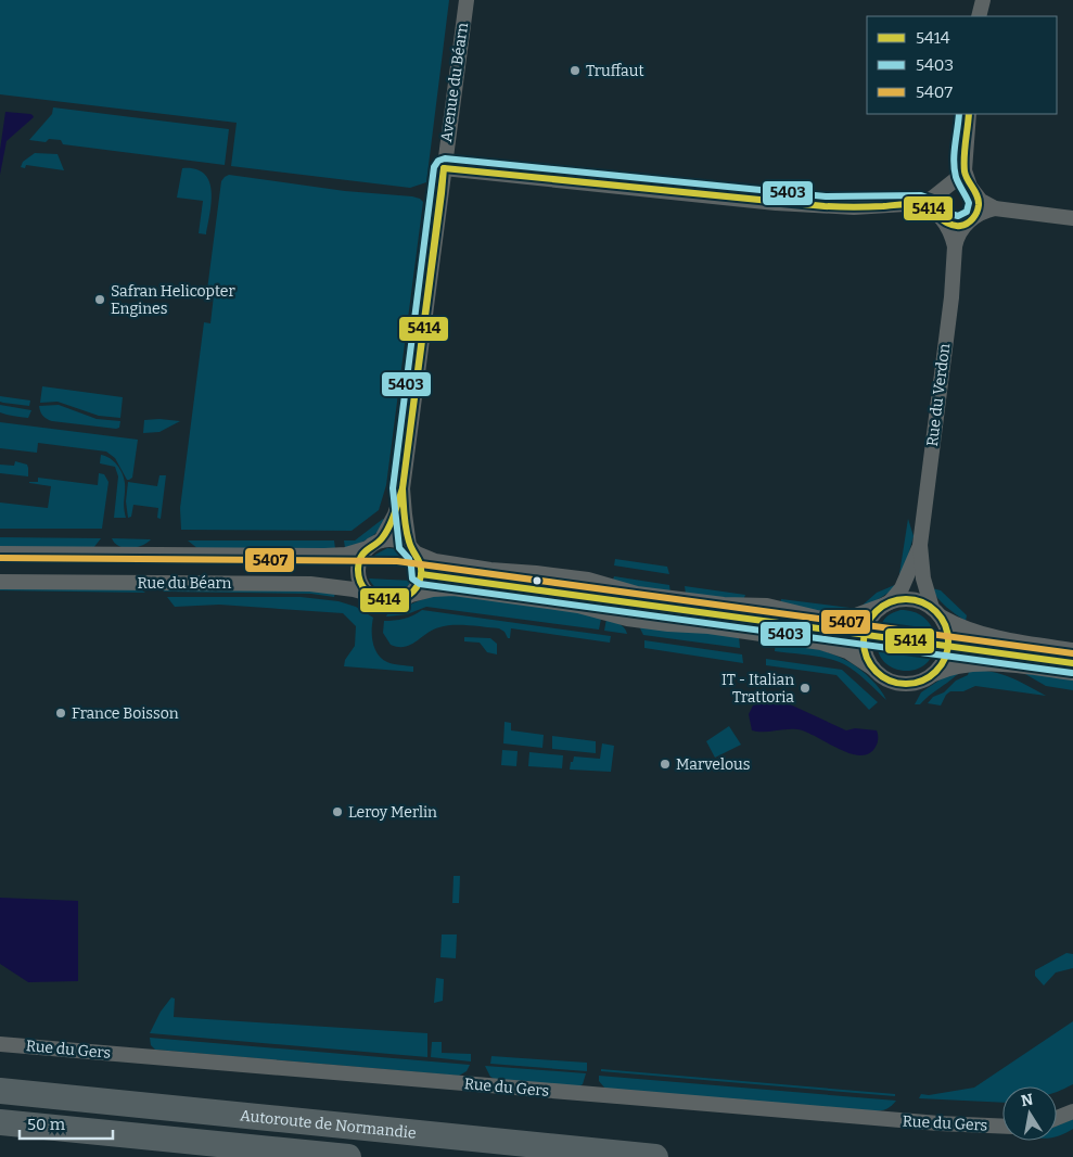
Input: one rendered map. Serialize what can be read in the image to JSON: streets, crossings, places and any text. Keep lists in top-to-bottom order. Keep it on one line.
{"streets":{"highway":["Autoroute de Normandie"],"street":["Avenue du Béarn","Rue du Verdon","Rue du Béarn","Rue du Gers"]},"crossings":[["Avenue du Béarn","Rue du Béarn"]],"places":["Truffaut","Safran Helicopter Engines","IT - Italian Trattoria","France Boisson","Marvelous","Leroy Merlin"],"lines":["transit line 5414","transit line 5403","transit line 5407"],"legend":["5414","5403","5407"],"scale_bar":"50 m","north":"top"}
